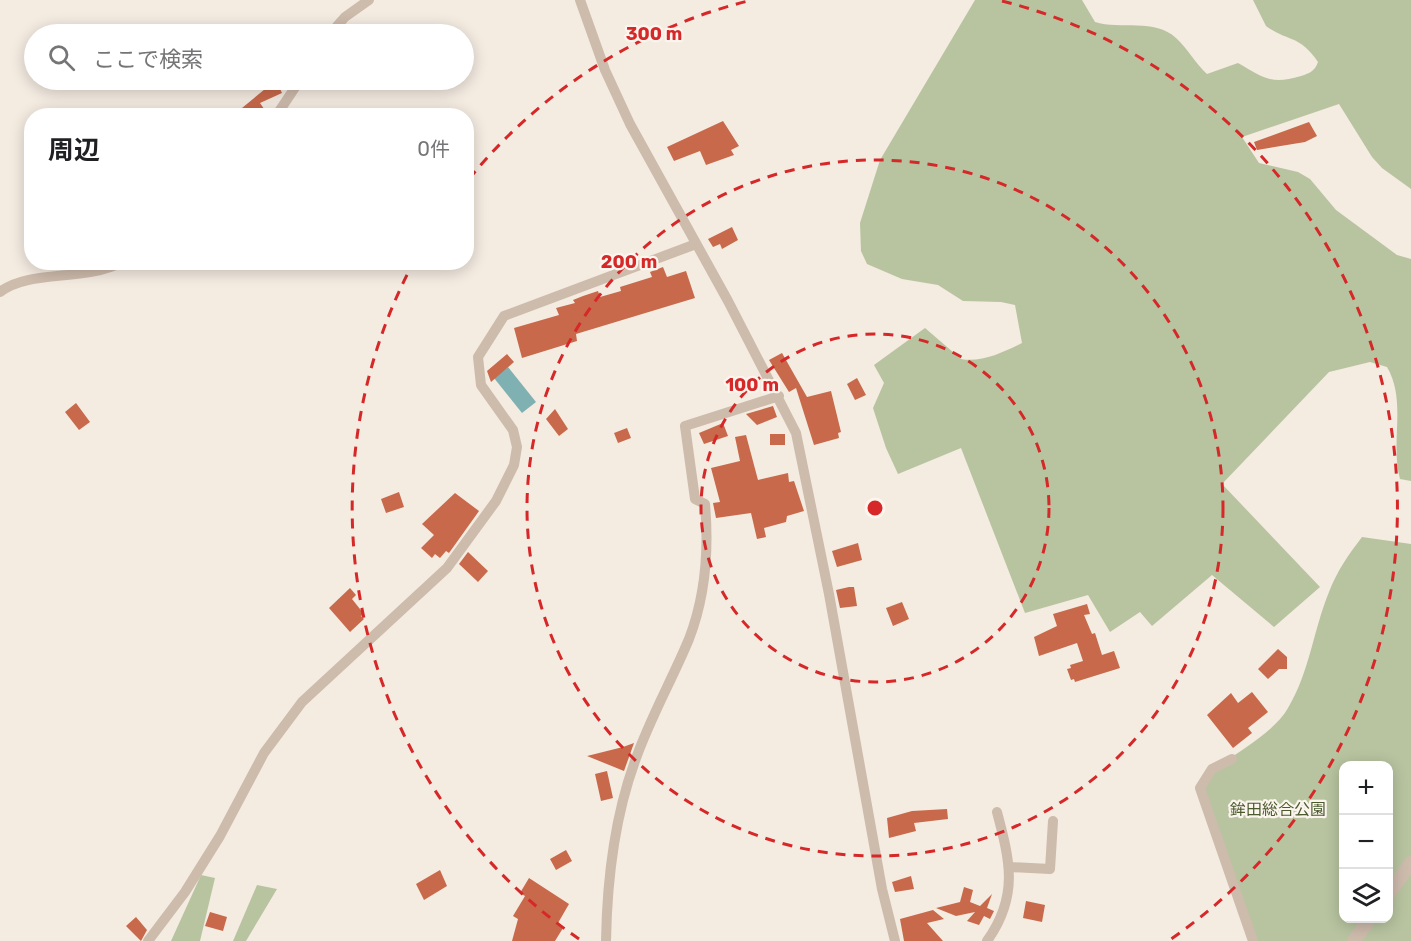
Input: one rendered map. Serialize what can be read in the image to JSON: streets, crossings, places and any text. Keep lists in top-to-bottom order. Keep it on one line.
{"parks":["鉾田総合公園"],"page":{"search":"ここで検索","heading":["周辺","0件"],"map_buttons":["+","−"]},"rings":["300 m","200 m","100 m"]}
